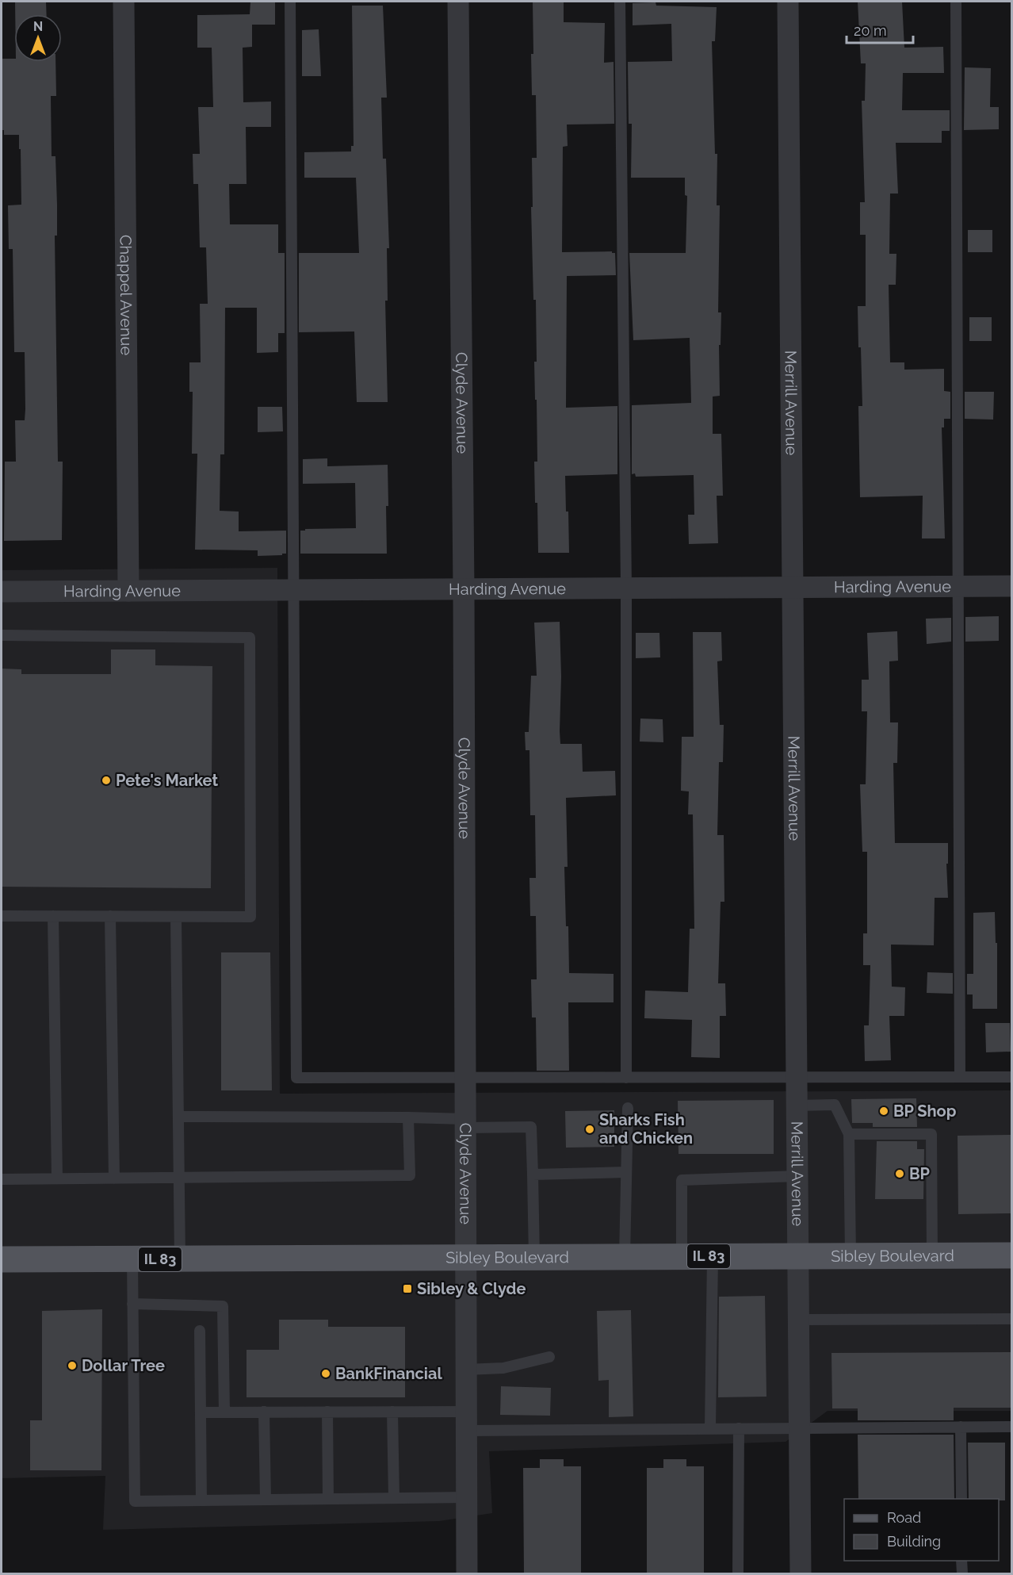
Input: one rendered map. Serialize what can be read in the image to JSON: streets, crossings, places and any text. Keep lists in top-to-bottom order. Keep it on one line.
{"streets":{"main road":["Sibley Boulevard","IL 83"],"street":["Chappel Avenue","Clyde Avenue","Merrill Avenue","Harding Avenue"]},"crossings":[["Chappel Avenue","Harding Avenue"],["Clyde Avenue","Harding Avenue"],["Clyde Avenue","Sibley Boulevard"],["Merrill Avenue","Harding Avenue"],["Merrill Avenue","Sibley Boulevard"]],"places":{"other":["Pete's Market","BP Shop","Sharks Fish and Chicken","BP","Dollar Tree","BankFinancial"],"transit":["Sibley & Clyde"]},"legend":["Road","Building"],"scale_bar":"20 m","north":"top"}
